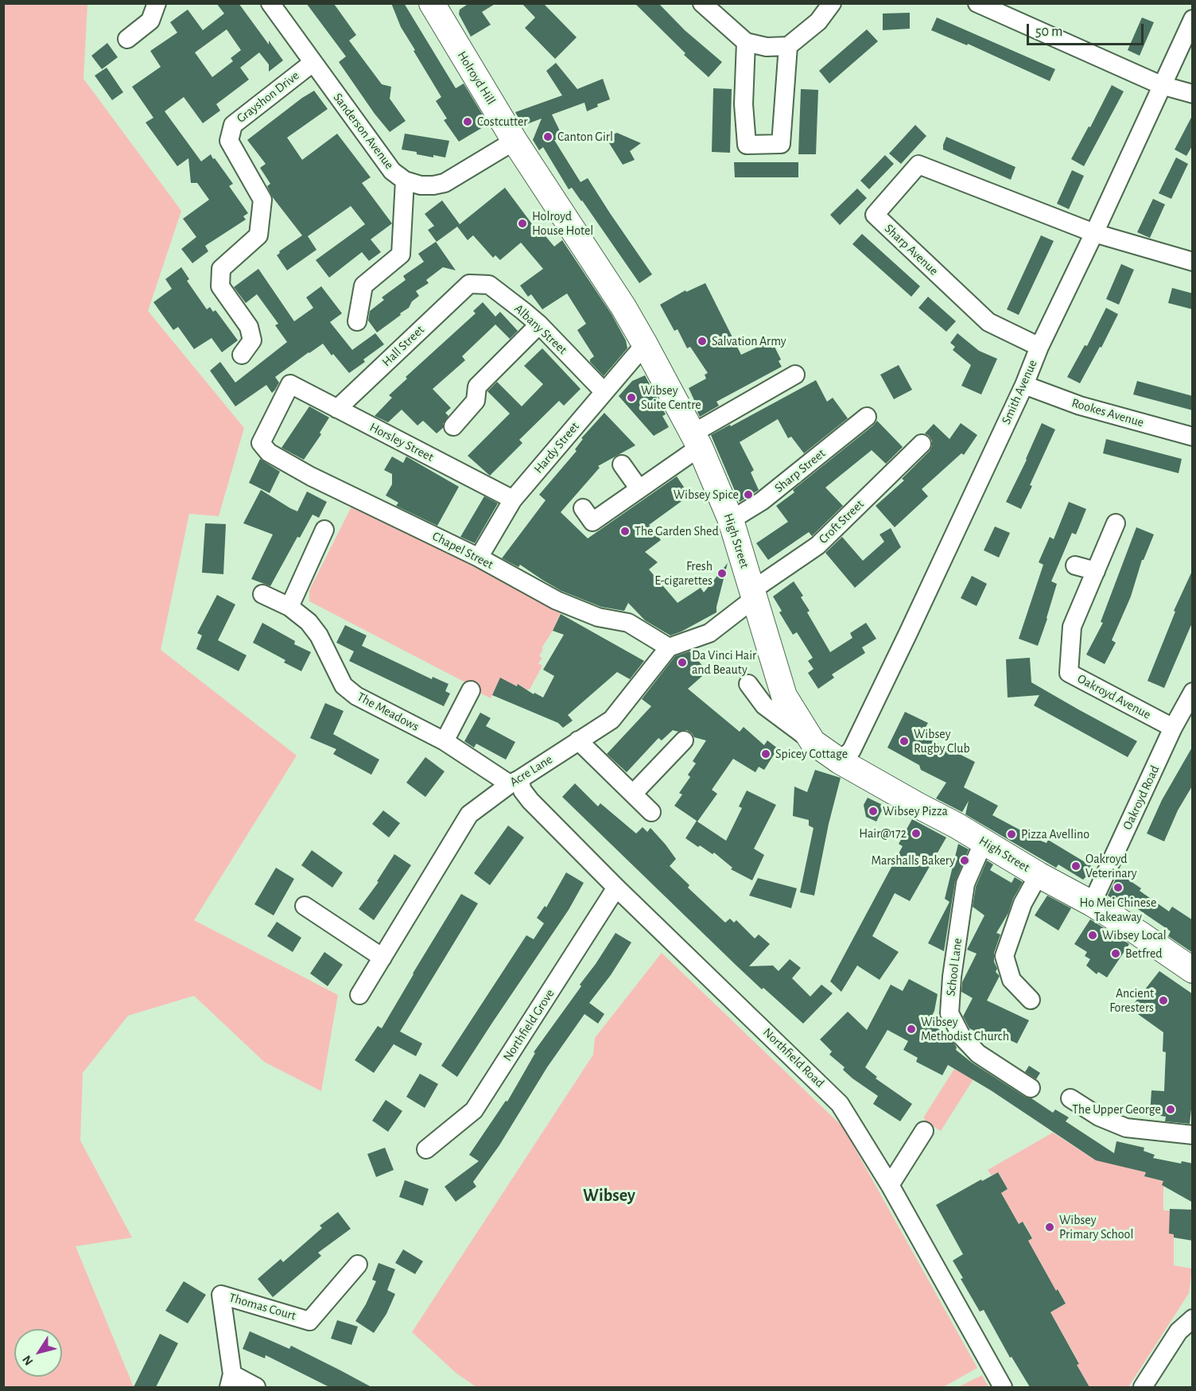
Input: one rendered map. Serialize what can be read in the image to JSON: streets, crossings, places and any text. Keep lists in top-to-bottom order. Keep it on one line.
{"streets":{"main road":["Holroyd Hill","High Street"],"street":["Grayshon Drive","Sanderson Avenue","Sharp Avenue","Albany Street","Hall Street","Smith Avenue","Rookes Avenue","Horsley Street","Hardy Street","Sharp Street","Croft Street","Chapel Street","Oakroyd Avenue","The Meadows","Acre Lane","Oakroyd Road","School Lane","Northfield Grove","Northfield Road","Thomas Court"]},"crossings":[["Holroyd Hill","Sanderson Avenue"],["Holroyd Hill","Hardy Street"],["Holroyd Hill","High Street"],["Grayshon Drive","Sanderson Avenue"],["Sharp Avenue","Smith Avenue"],["Albany Street","Hall Street"],["Albany Street","Hardy Street"],["Hall Street","Horsley Street"],["Smith Avenue","Rookes Avenue"],["Smith Avenue","High Street"],["Horsley Street","Hardy Street"],["Horsley Street","Chapel Street"],["Hardy Street","High Street"],["Hardy Street","Chapel Street"],["Sharp Street","High Street"],["Croft Street","High Street"],["High Street","Oakroyd Road"],["High Street","School Lane"],["Chapel Street","Acre Lane"],["Oakroyd Avenue","Oakroyd Road"],["The Meadows","Acre Lane"],["The Meadows","Northfield Road"],["Acre Lane","Northfield Road"],["Northfield Grove","Northfield Road"]],"districts":["Wibsey"],"places":["Costcutter","Canton Girl","Holroyd House Hotel","Salvation Army","Wibsey Suite Centre","Wibsey Spice","The Garden Shed","Fresh E-cigarettes","Da Vinci Hair and Beauty","Wibsey Rugby Club","Spicey Cottage","Wibsey Pizza","Hair@172","Pizza Avellino","Marshalls Bakery","Oakroyd Veterinary","Ho Mei Chinese Takeaway","Wibsey Local","Betfred","Ancient Foresters","Wibsey Methodist Church","The Upper George","Wibsey Primary School"],"scale_bar":"50 m","north":"bottom left"}
